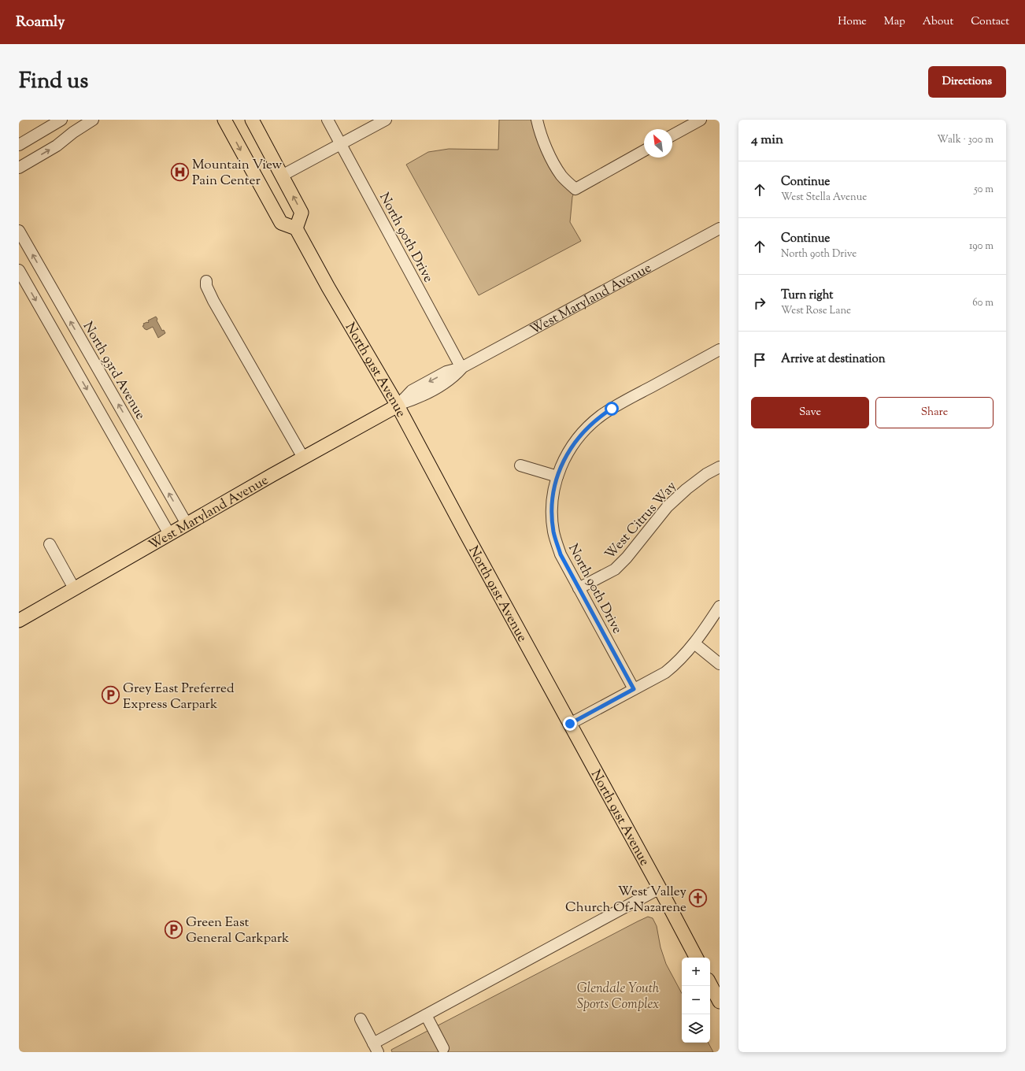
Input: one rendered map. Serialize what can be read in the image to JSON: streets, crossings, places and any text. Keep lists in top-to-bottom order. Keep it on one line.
{"streets":{"main road":["West Maryland Avenue","North 91st Avenue"],"street":["North 90th Drive","North 93rd Avenue","West Citrus Way"]},"crossings":[["North 90th Drive","West Maryland Avenue"],["North 90th Drive","West Citrus Way"],["West Maryland Avenue","North 91st Avenue"],["West Maryland Avenue","North 93rd Avenue"]],"parks":["Glendale Youth Sports Complex"],"places":{"hospital":["Mountain View Pain Center"],"parking":["Grey East Preferred Express Carpark","Green East General Carkpark"],"church":["West Valley Church Of-Nazarene"]},"north":"top left","page":{"header":"Roamly","nav":["Home","Map","About","Contact"],"title":"Find us","buttons":["Directions",["Save","Share"]],"heading":["4 min","Walk · 300 m"],"list":[["Continue","West Stella Avenue","50 m"],["Continue","North 90th Drive","190 m"],["Turn right","West Rose Lane","60 m"],"Arrive at destination"],"map_buttons":["+","−"]}}
